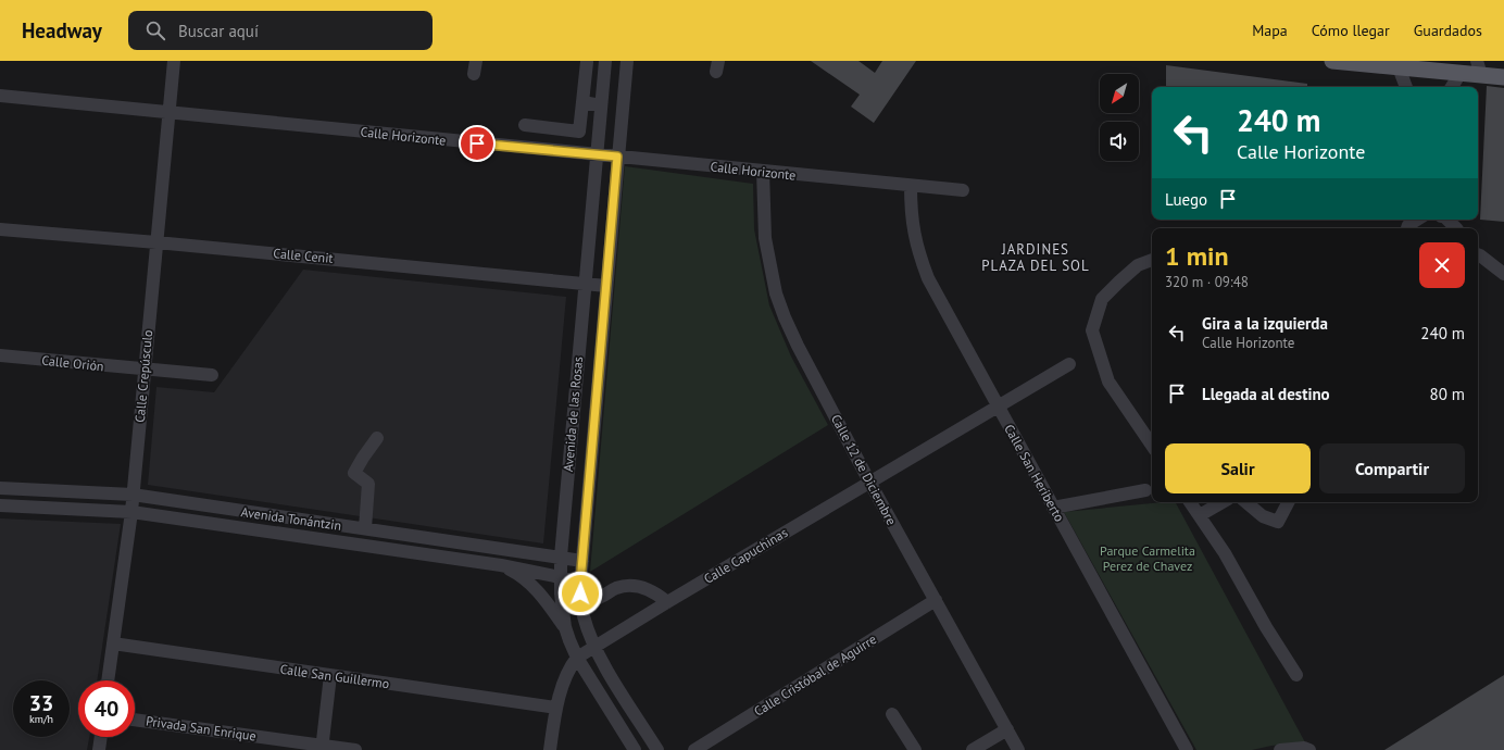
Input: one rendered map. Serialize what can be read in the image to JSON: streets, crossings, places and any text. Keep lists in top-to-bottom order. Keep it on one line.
{"streets":{"street":["Calle Horizonte","Calle Cenit","Calle Orión","Calle Crepúsculo","Avenida de las Rosas","Calle 12 de Diciembre","Calle San Heriberto","Avenida Tonántzin","Calle Capuchinas","Calle Cristóbal de Aguirre","Calle San Guillermo","Privada San Enrique"]},"crossings":[["Calle Horizonte","Calle Crepúsculo"],["Calle Horizonte","Avenida de las Rosas"],["Calle Horizonte","Calle 12 de Diciembre"],["Calle Horizonte","Calle San Heriberto"],["Calle Cenit","Calle Crepúsculo"],["Calle Cenit","Avenida de las Rosas"],["Calle Orión","Calle Crepúsculo"],["Calle Crepúsculo","Avenida Tonántzin"],["Calle Crepúsculo","Calle San Guillermo"],["Avenida de las Rosas","Avenida Tonántzin"],["Avenida de las Rosas","Calle Capuchinas"],["Calle 12 de Diciembre","Calle Capuchinas"],["Calle 12 de Diciembre","Calle Cristóbal de Aguirre"],["Calle San Heriberto","Calle Capuchinas"]],"districts":["JARDINES PLAZA DEL SOL"],"parks":["Parque Carmelita Perez de Chavez"],"north":"bottom left","page":{"header":"Headway","search":"Buscar aquí","nav":["Mapa","Cómo llegar","Guardados"],"turn":["240 m","Calle Horizonte"],"then":"Luego","heading":["1 min","320 m · 09:48"],"list":[{"name":"Gira a la izquierda","note":"Calle Horizonte","value":"240 m"},{"name":"Llegada al destino","value":"80 m"}],"buttons":["Salir","Compartir"],"speed":"33 km/h","limit":"40"}}
